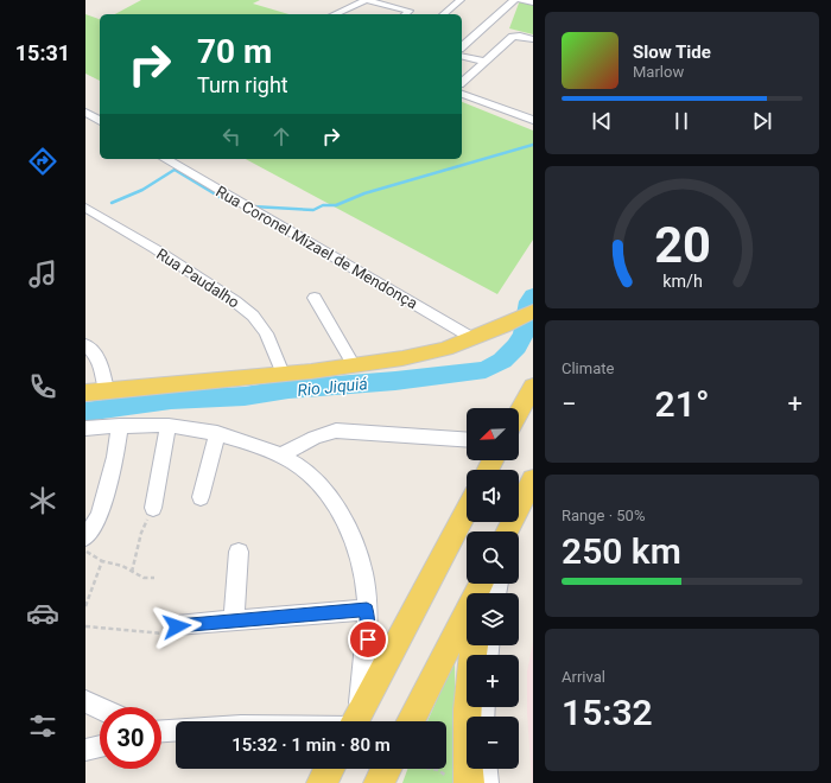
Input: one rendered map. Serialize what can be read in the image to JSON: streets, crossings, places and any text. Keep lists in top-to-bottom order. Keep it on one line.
{"streets":{"street":["Rua Coronel Mizael de Mendonça","Rua Paudalho"]},"water":["Rio Jiquiá"],"north":"bottom left","page":{"tabs":"15:31","turn":["70 m","Turn right"],"song":["Slow Tide","Marlow"],"tile":["Climate",["Range · 50%","250 km"],["Arrival","15:32"]],"heat":["−","21°","+"],"map_buttons":["+","−"],"limit":"30","trip":"15:32 · 1 min · 80 m","gauge":["20","km/h"]}}
